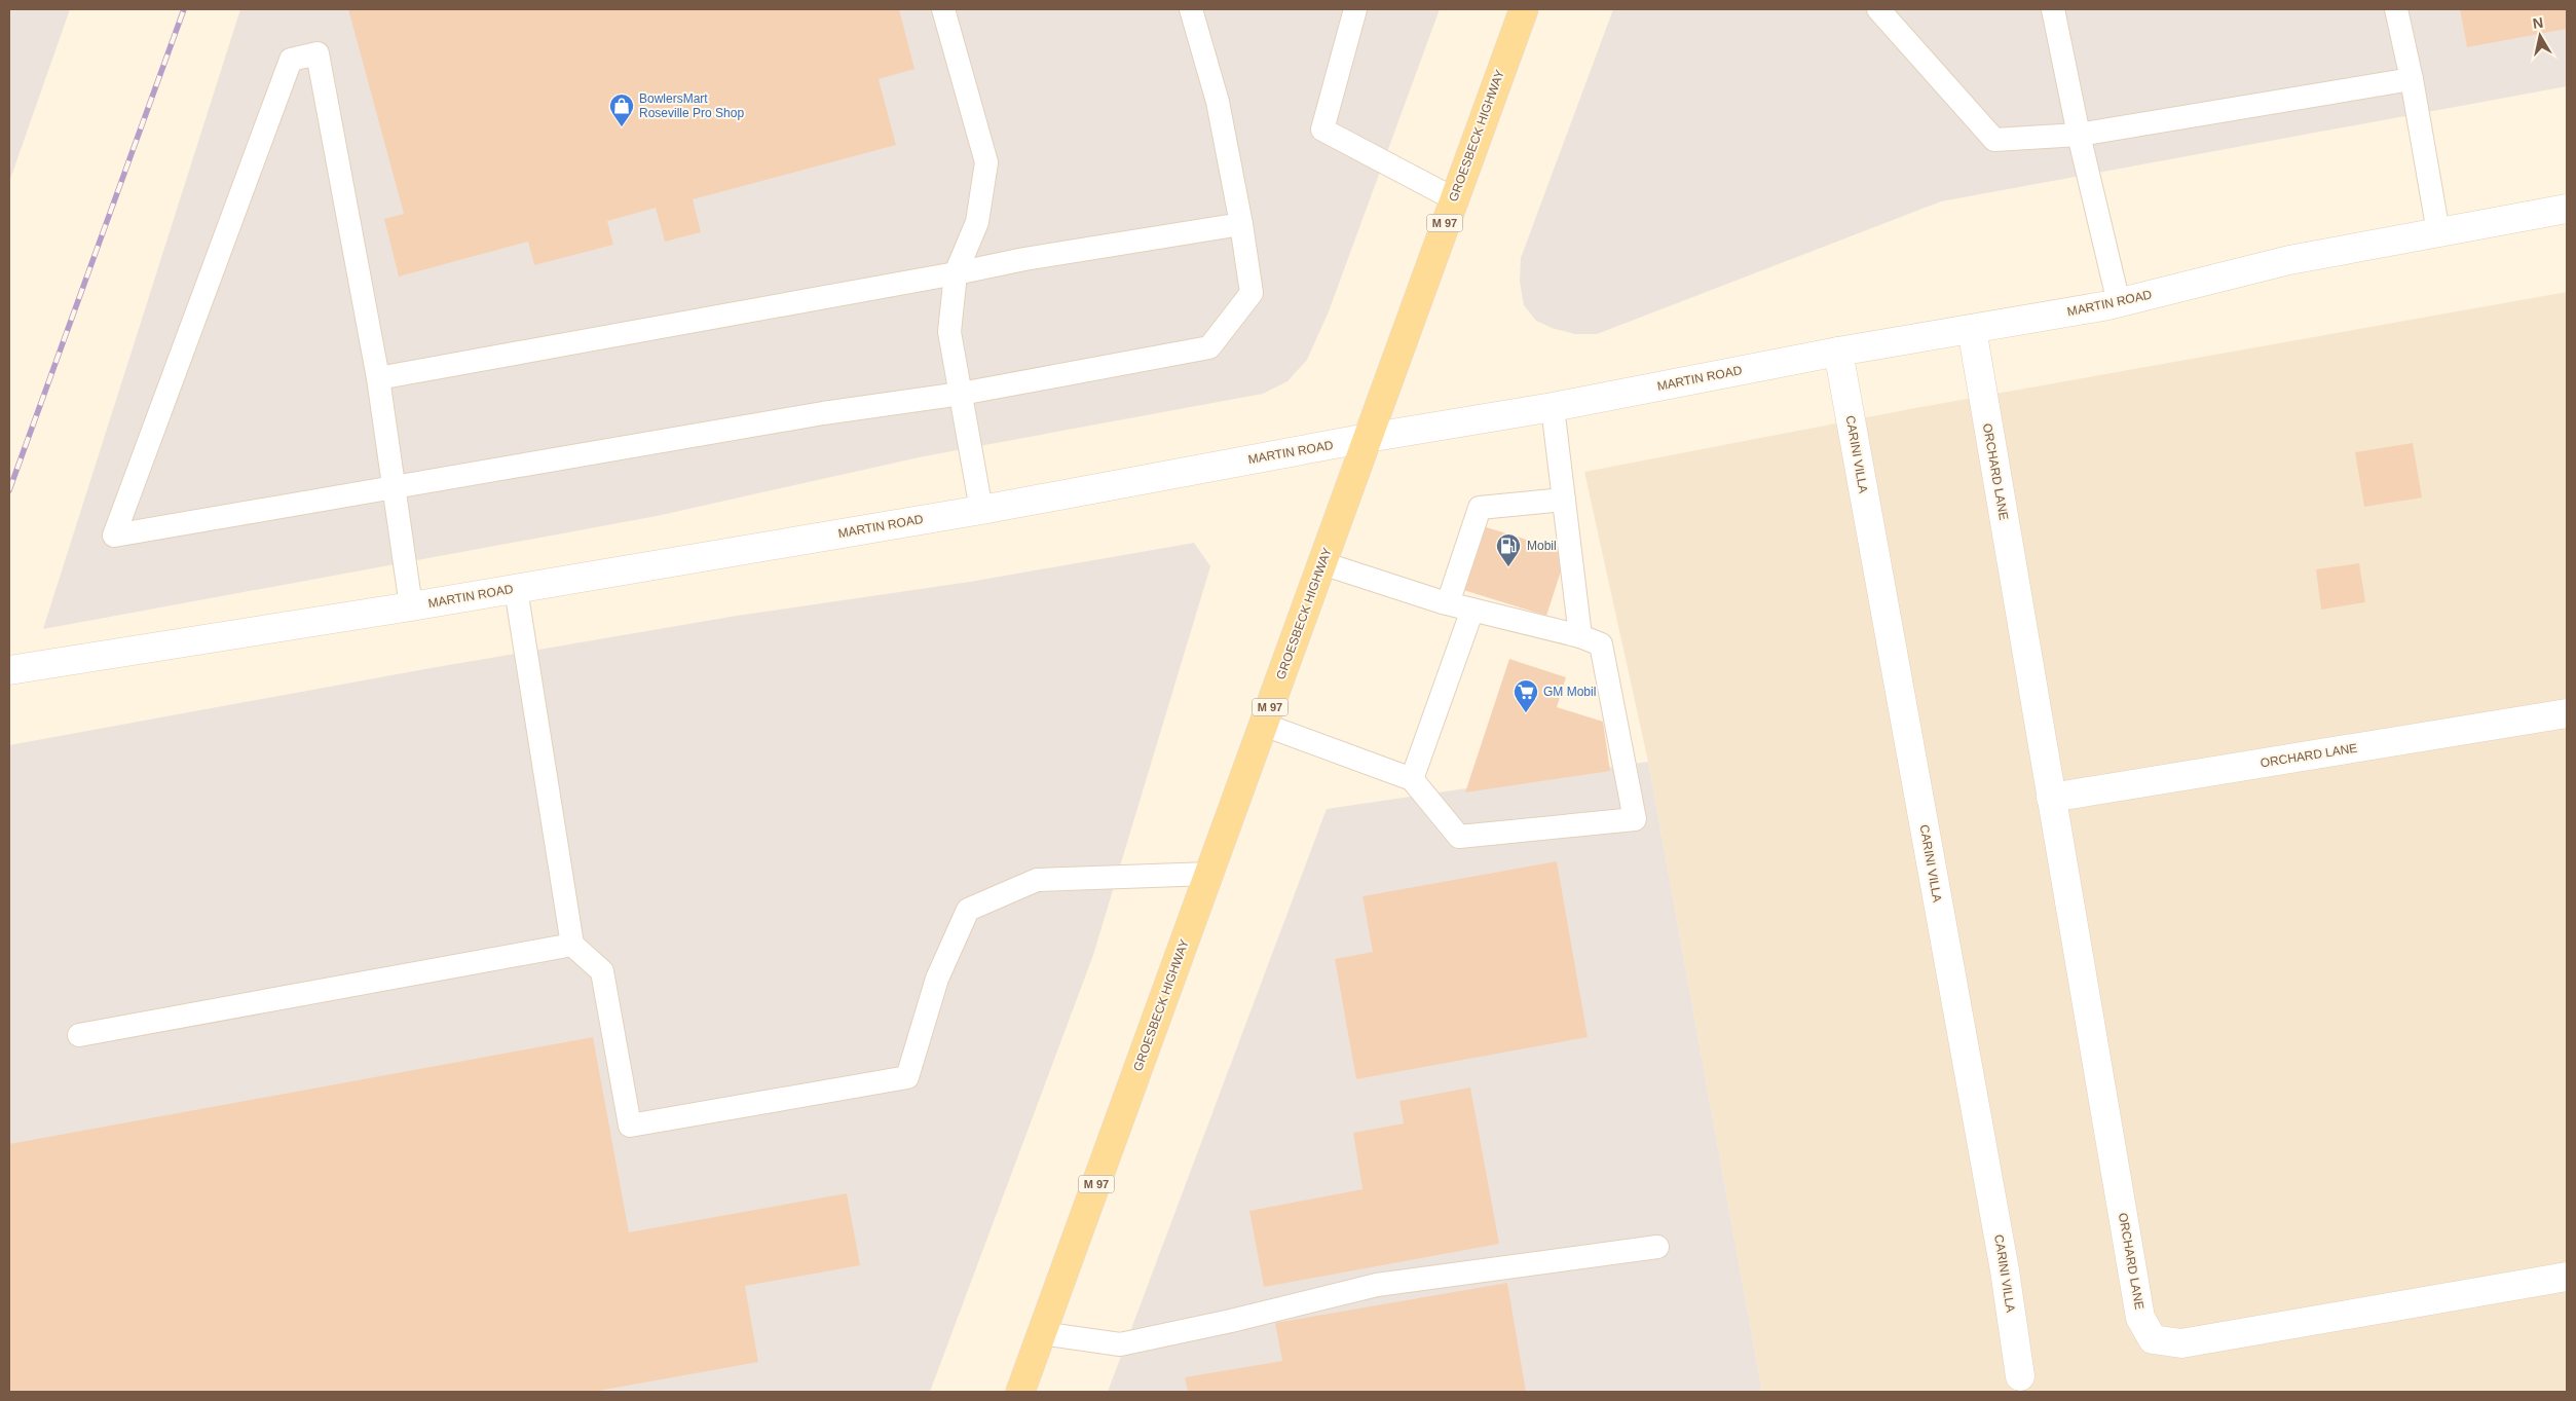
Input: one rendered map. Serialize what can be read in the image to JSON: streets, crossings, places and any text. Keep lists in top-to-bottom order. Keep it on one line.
{"streets":{"main road":["GROESBECK HIGHWAY","M 97"],"street":["MARTIN ROAD","CARINI VILLA","ORCHARD LANE"]},"crossings":[["GROESBECK HIGHWAY","MARTIN ROAD"],["MARTIN ROAD","CARINI VILLA"],["MARTIN ROAD","ORCHARD LANE"]],"places":{"shop":["BowlersMart Roseville Pro Shop"],"fuel station":["Mobil"],"supermarket":["GM Mobil"]},"north":"top"}
